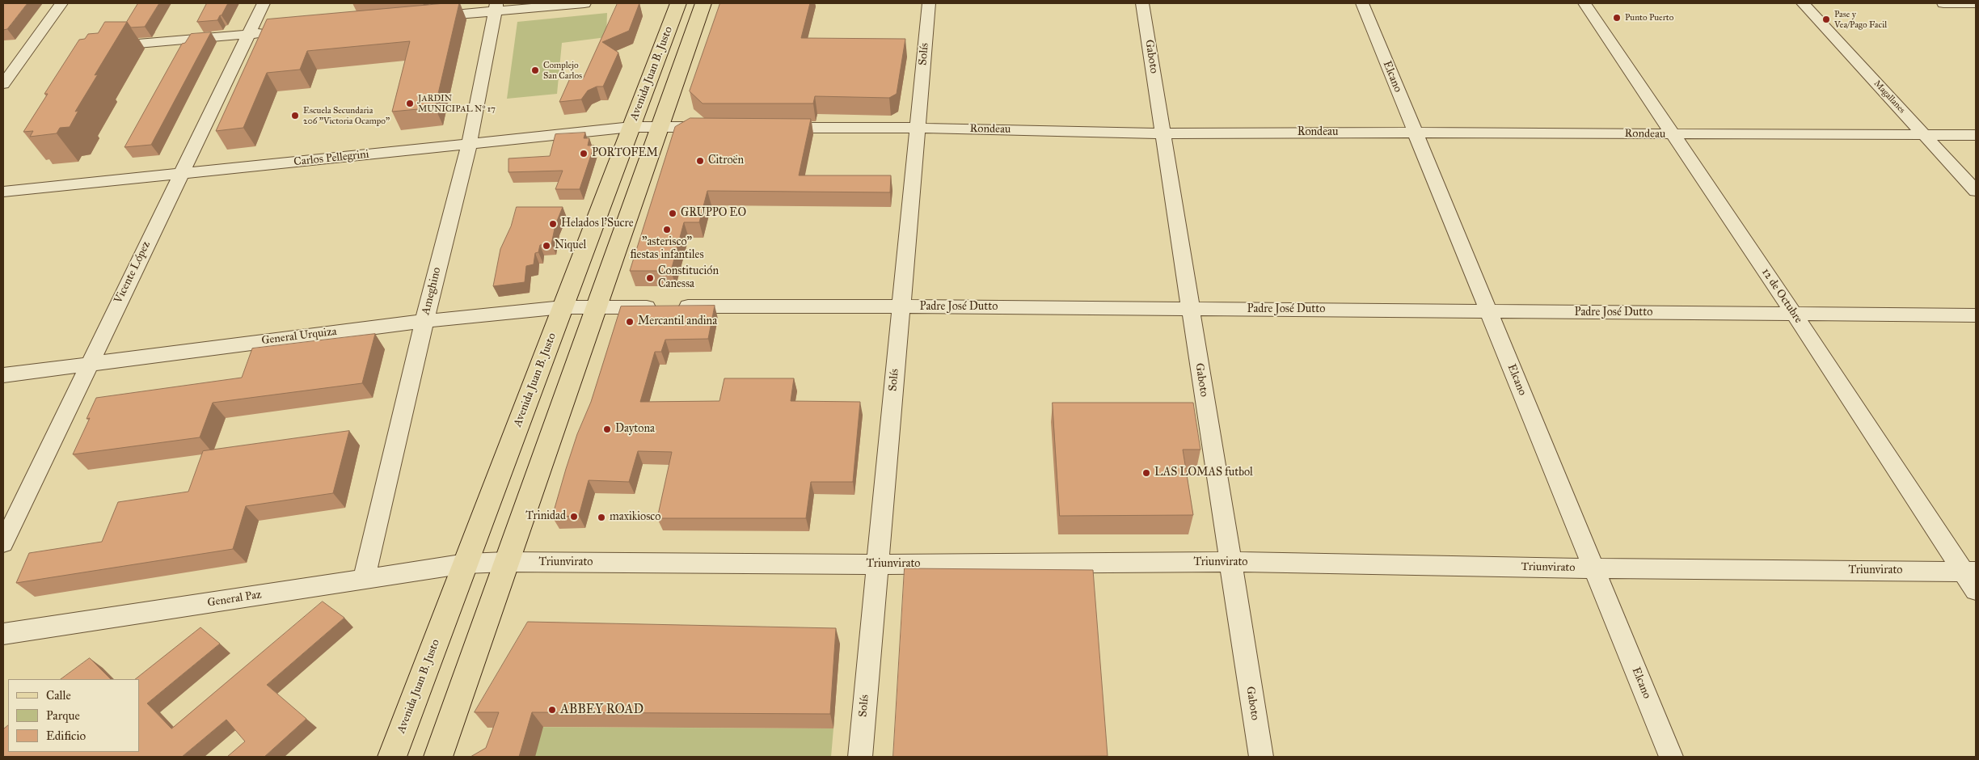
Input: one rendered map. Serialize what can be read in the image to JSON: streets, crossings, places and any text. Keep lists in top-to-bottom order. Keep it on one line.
{"streets":{"main road":["Avenida Juan B. Justo"],"street":["Solís","Gaboto","Elcano","Magallanes","Rondeau","Carlos Pellegrini","Vicente López","Ameghino","12 de Octubre","Padre José Dutto","General Urquiza","Triunvirato","General Paz"]},"crossings":[["Solís","Rondeau"],["Solís","Padre José Dutto"],["Solís","Triunvirato"],["Gaboto","Rondeau"],["Gaboto","Padre José Dutto"],["Gaboto","Triunvirato"],["Avenida Juan B. Justo","Carlos Pellegrini"],["Avenida Juan B. Justo","General Urquiza"],["Avenida Juan B. Justo","Triunvirato"],["Avenida Juan B. Justo","General Paz"],["Elcano","Rondeau"],["Elcano","Padre José Dutto"],["Elcano","Triunvirato"],["Magallanes","Rondeau"],["Rondeau","12 de Octubre"],["Carlos Pellegrini","Vicente López"],["Carlos Pellegrini","Ameghino"],["Vicente López","General Urquiza"],["Ameghino","General Urquiza"],["Ameghino","General Paz"],["12 de Octubre","Padre José Dutto"],["12 de Octubre","Triunvirato"],["Padre José Dutto","General Urquiza"],["Triunvirato","General Paz"]],"places":["Punto Puerto","Pase y Vea/Pago Facil","Complejo San Carlos","JARDIN MUNICIPAL N° 17","Escuela Secundaria 206 \"Victoria Ocampo\"","PORTOFEM","Citroën","GRUPPO EO","Helados l'Sucre","\"asterisco\" fiestas infantiles","Niquel","Constitución Canessa","Mercantil andina","Daytona","LAS LOMAS futbol","Trinidad","maxikiosco","ABBEY ROAD"],"legend":["Calle","Parque","Edificio"]}
